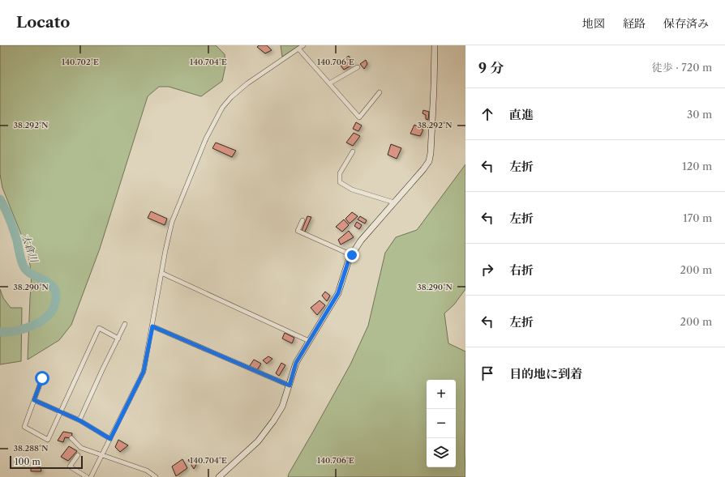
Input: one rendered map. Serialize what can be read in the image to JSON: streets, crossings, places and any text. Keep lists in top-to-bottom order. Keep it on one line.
{"water":["大倉川"],"scale_bar":"100 m","page":{"header":"Locato","nav":["地図","経路","保存済み"],"heading":["9 分","徒歩 · 720 m"],"list":[["直進","30 m"],["左折","120 m"],["左折","170 m"],["右折","200 m"],["左折","200 m"],"目的地に到着"],"map_buttons":["+","−"],"scale":"100 m"},"coordinates":["140.702°E","140.704°E","140.706°E","38.292°N","38.290°N","38.288°N"]}
